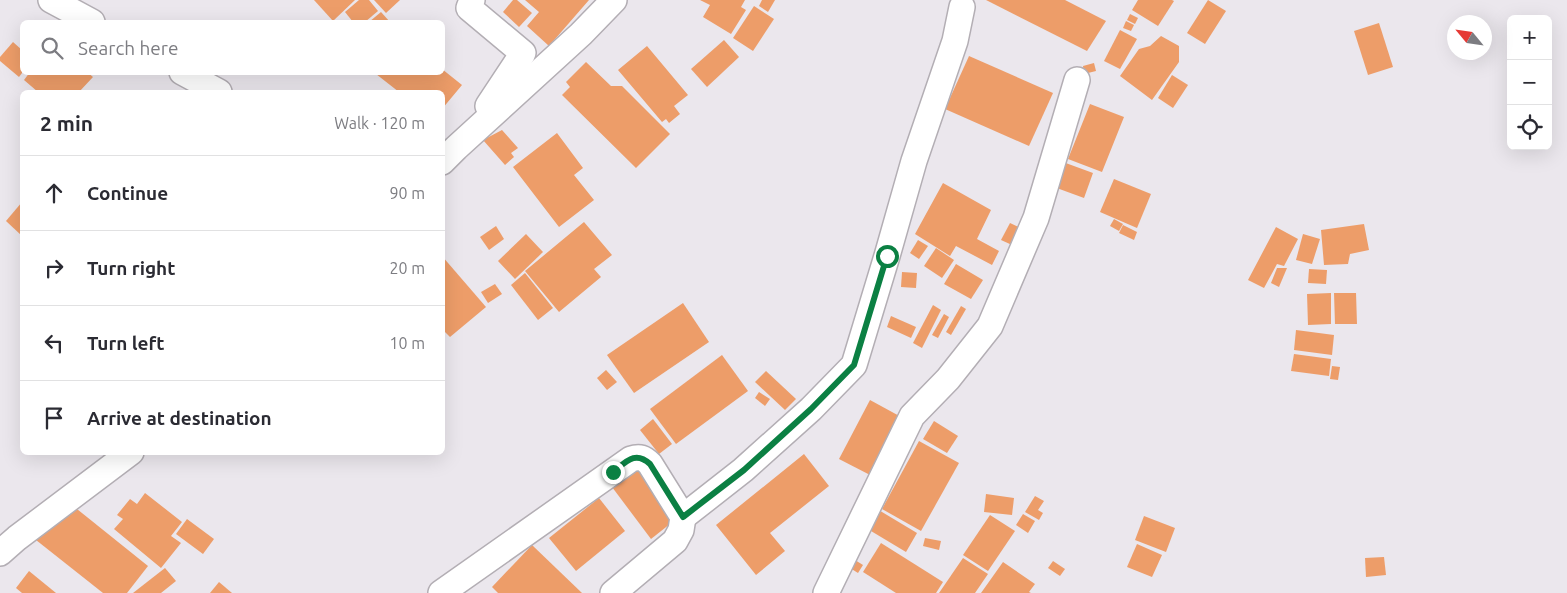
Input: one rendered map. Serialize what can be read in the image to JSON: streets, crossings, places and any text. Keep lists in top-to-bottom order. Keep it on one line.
{"north":"top left","page":{"map_buttons":["+","−"],"search":"Search here","heading":["2 min","Walk · 120 m"],"list":[["Continue","90 m"],["Turn right","20 m"],["Turn left","10 m"],"Arrive at destination"]}}
